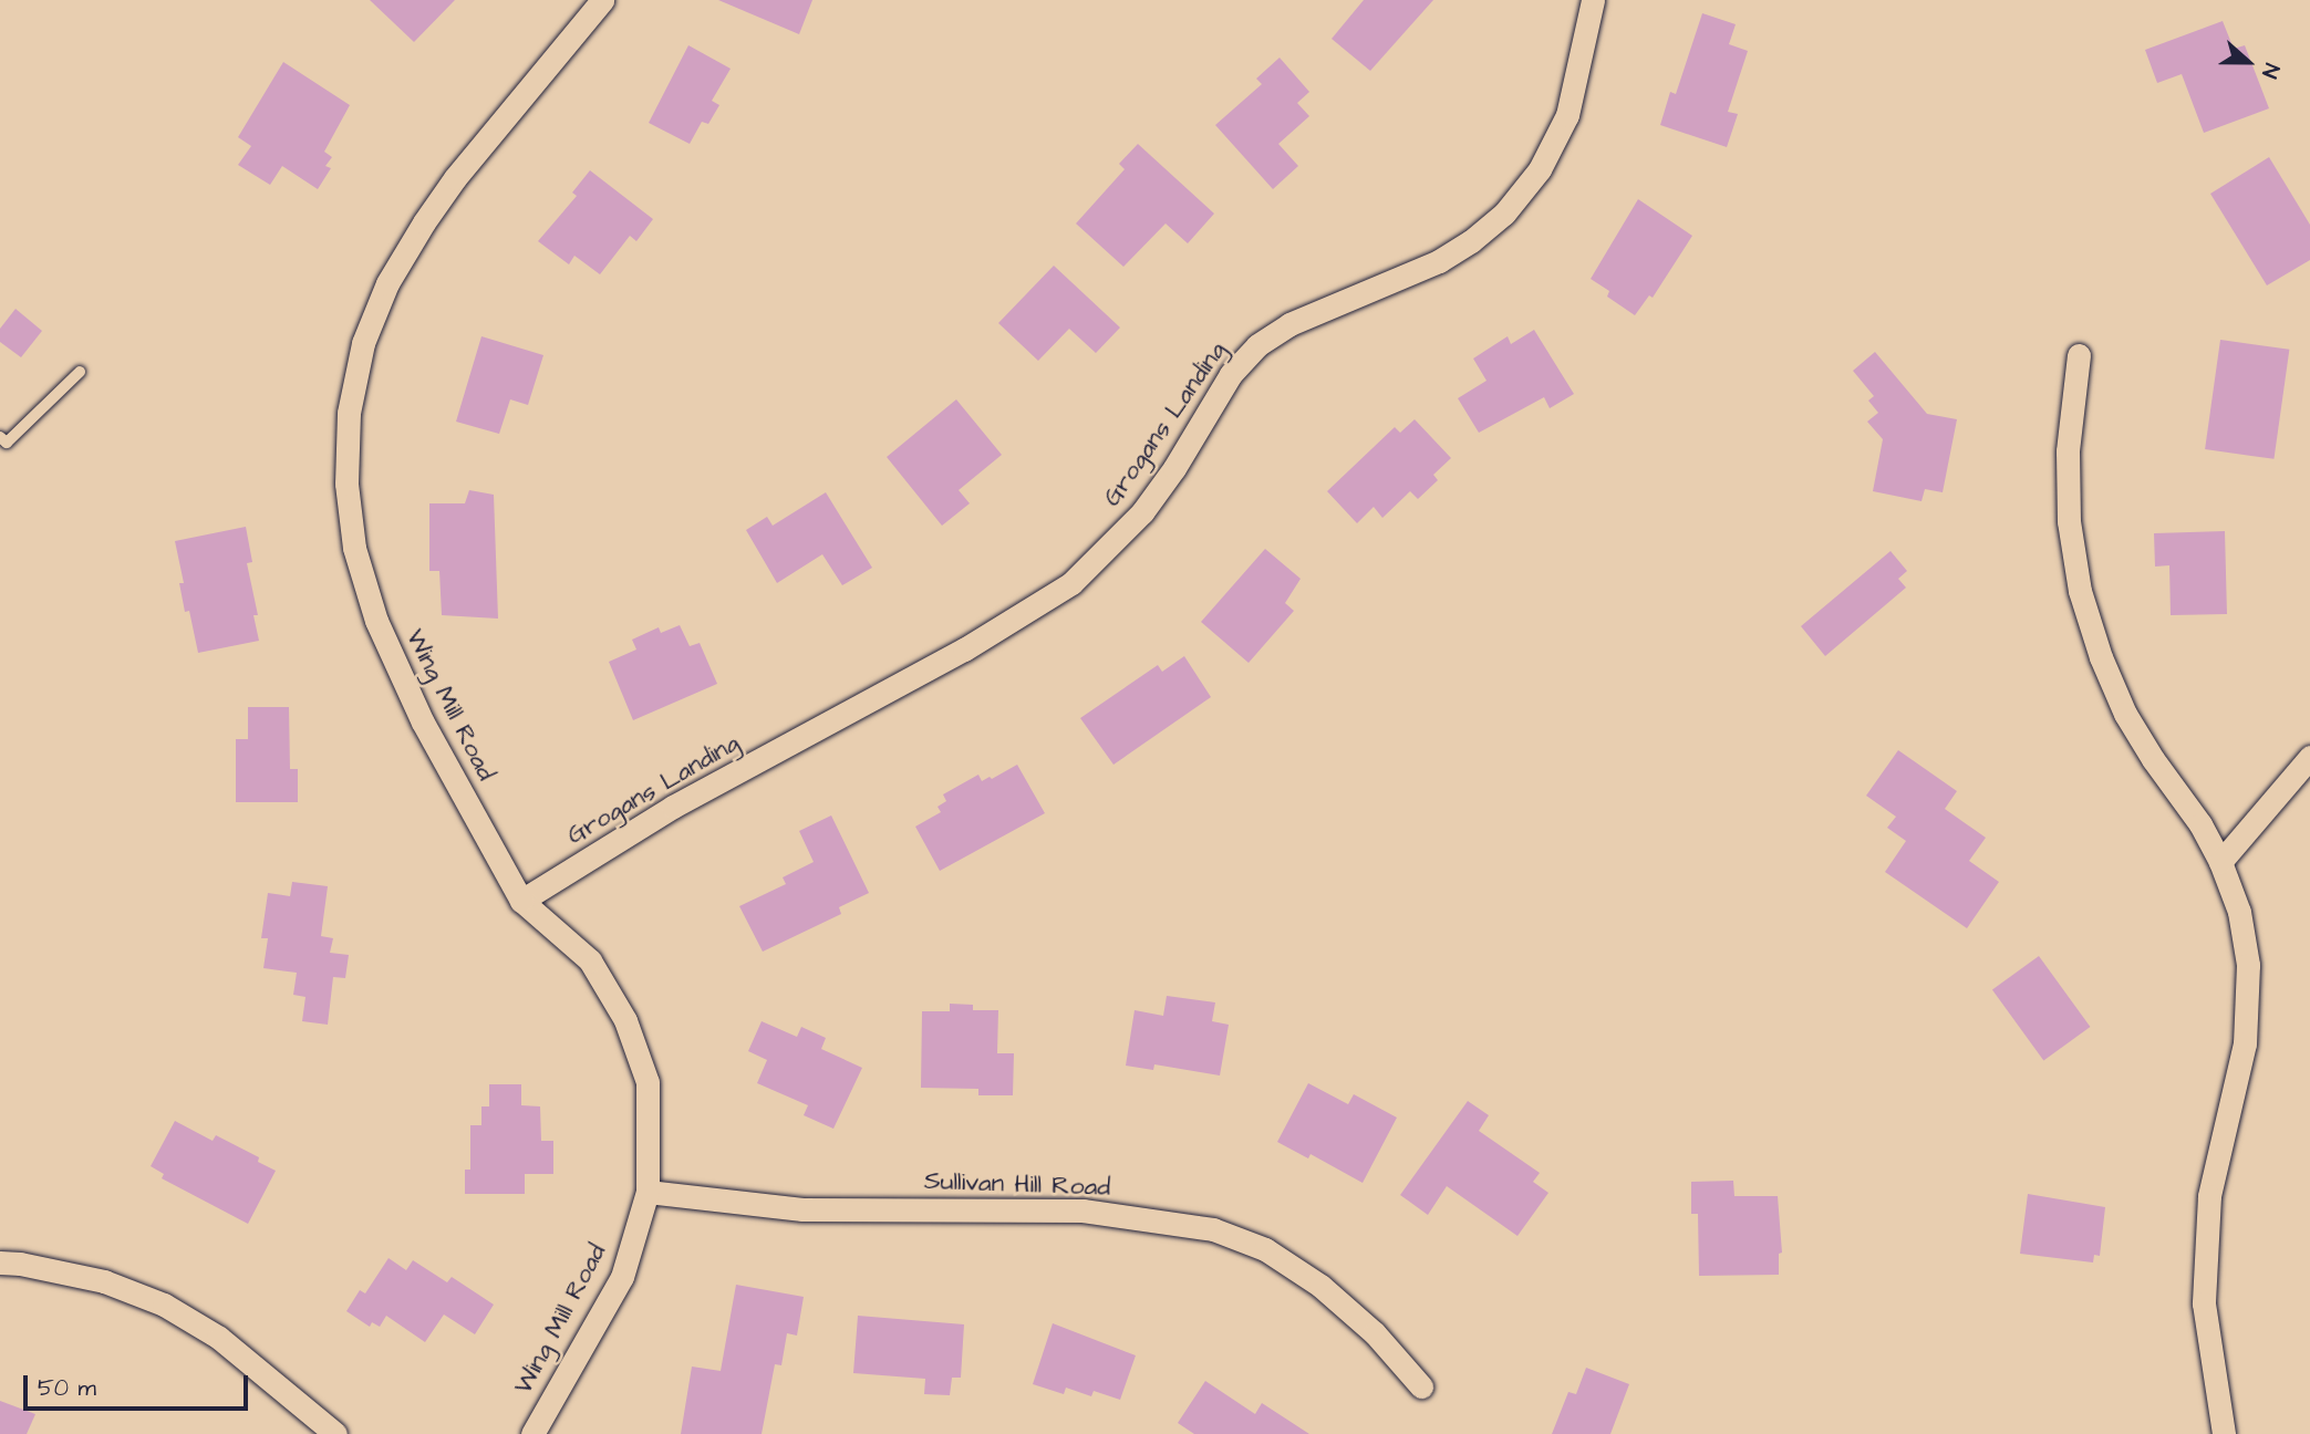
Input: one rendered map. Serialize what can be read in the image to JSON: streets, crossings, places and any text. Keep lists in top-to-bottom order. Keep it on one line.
{"streets":{"street":["Grogans Landing","Wing Mill Road","Sullivan Hill Road"]},"crossings":[["Grogans Landing","Wing Mill Road"],["Wing Mill Road","Sullivan Hill Road"]],"scale_bar":"50 m","north":"right"}
